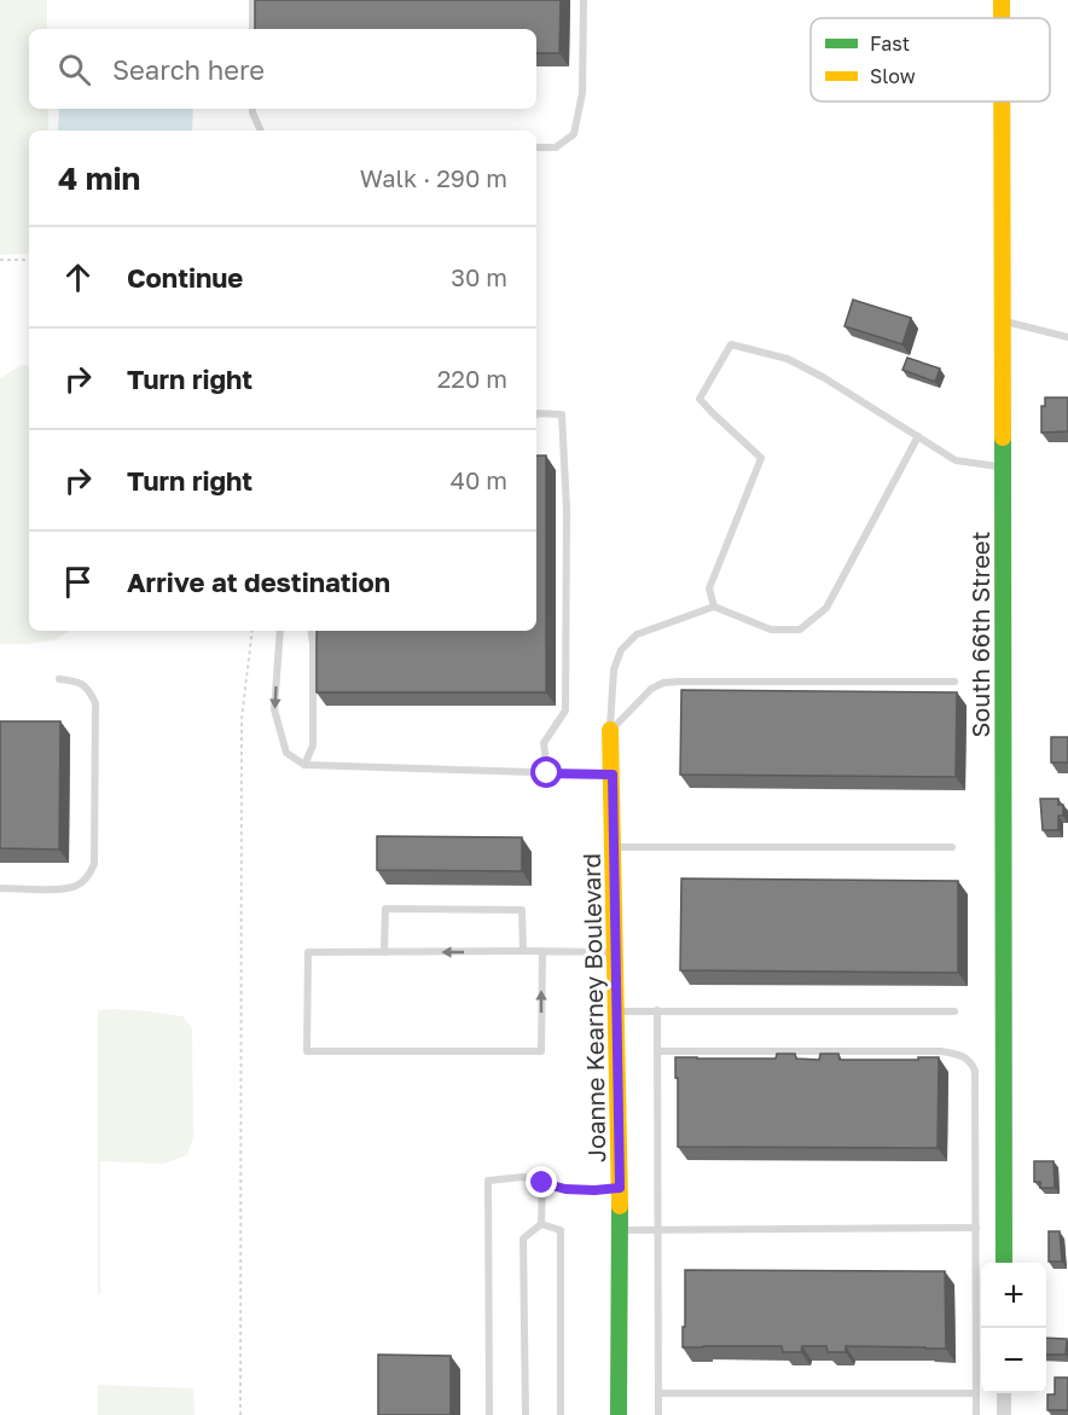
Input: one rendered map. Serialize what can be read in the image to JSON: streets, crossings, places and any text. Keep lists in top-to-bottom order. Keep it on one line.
{"streets":{"street":["South 66th Street","Joanne Kearney Boulevard"]},"legend":["Fast","Slow"],"page":{"search":"Search here","heading":["4 min","Walk · 290 m"],"list":[["Continue","30 m"],["Turn right","220 m"],["Turn right","40 m"],"Arrive at destination"],"map_buttons":["+","−"]}}
